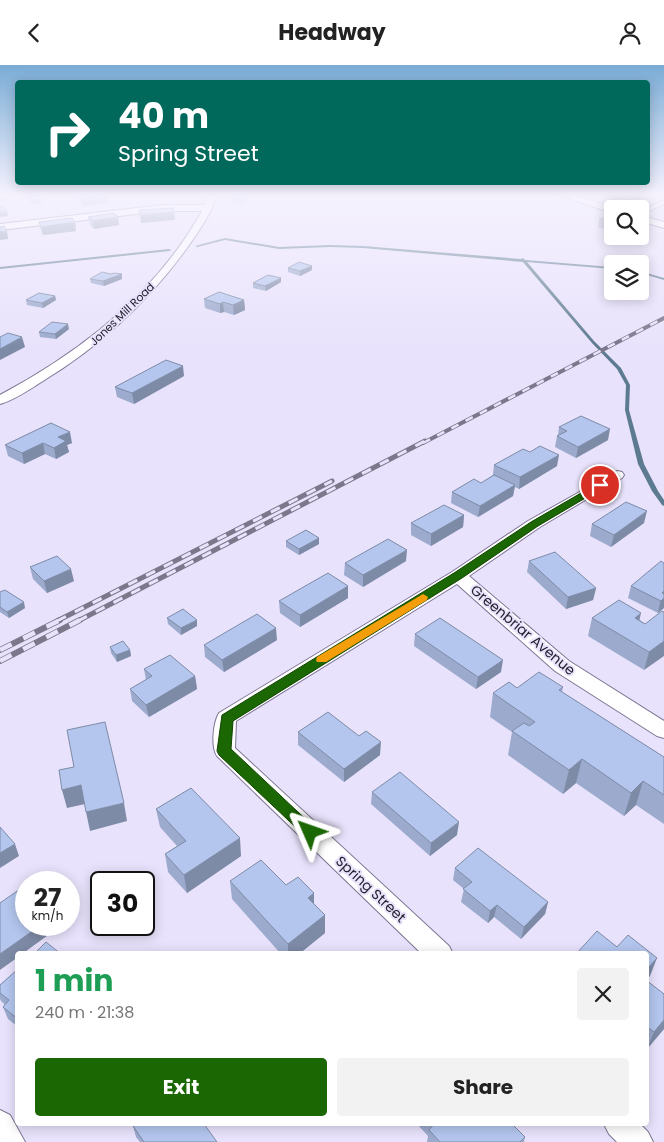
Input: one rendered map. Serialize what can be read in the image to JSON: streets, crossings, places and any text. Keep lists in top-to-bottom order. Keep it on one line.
{"streets":{"street":["Jones Mill Road","Greenbriar Avenue","Spring Street"]},"crossings":[["Greenbriar Avenue","Spring Street"]],"page":{"header":"Headway","turn":["40 m","Spring Street"],"speed":"27 km/h","limit":"30","heading":["1 min","240 m · 21:38"],"buttons":["Exit","Share"]}}
